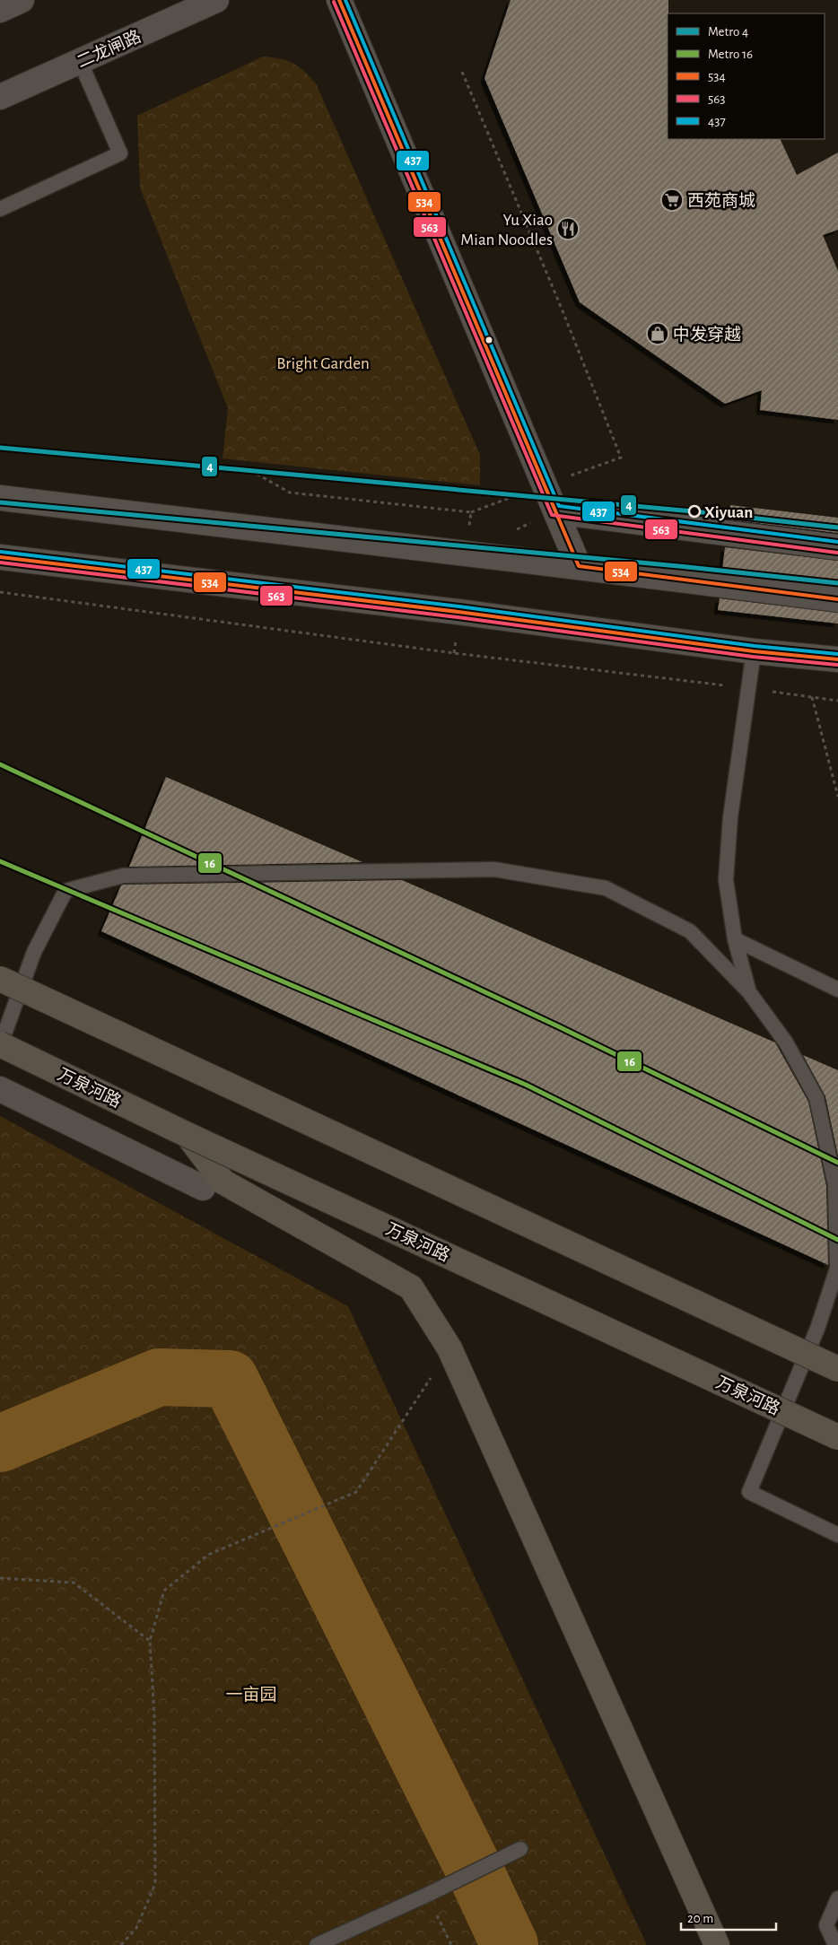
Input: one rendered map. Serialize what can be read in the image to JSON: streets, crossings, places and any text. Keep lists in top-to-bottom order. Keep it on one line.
{"streets":{"highway":["万泉河路"],"main road":["二龙闸路"]},"parks":["Bright Garden","一亩园"],"places":{"supermarket":["西苑商城"],"restaurant":["Yu Xiao Mian Noodles"],"shop":["中发穿越"],"other":["Xiyuan"]},"lines":["transit line 534","transit line 437","transit line 563","metro line 4","metro line 16"],"legend":["Metro 4","Metro 16","534","563","437"],"scale_bar":"20 m"}
